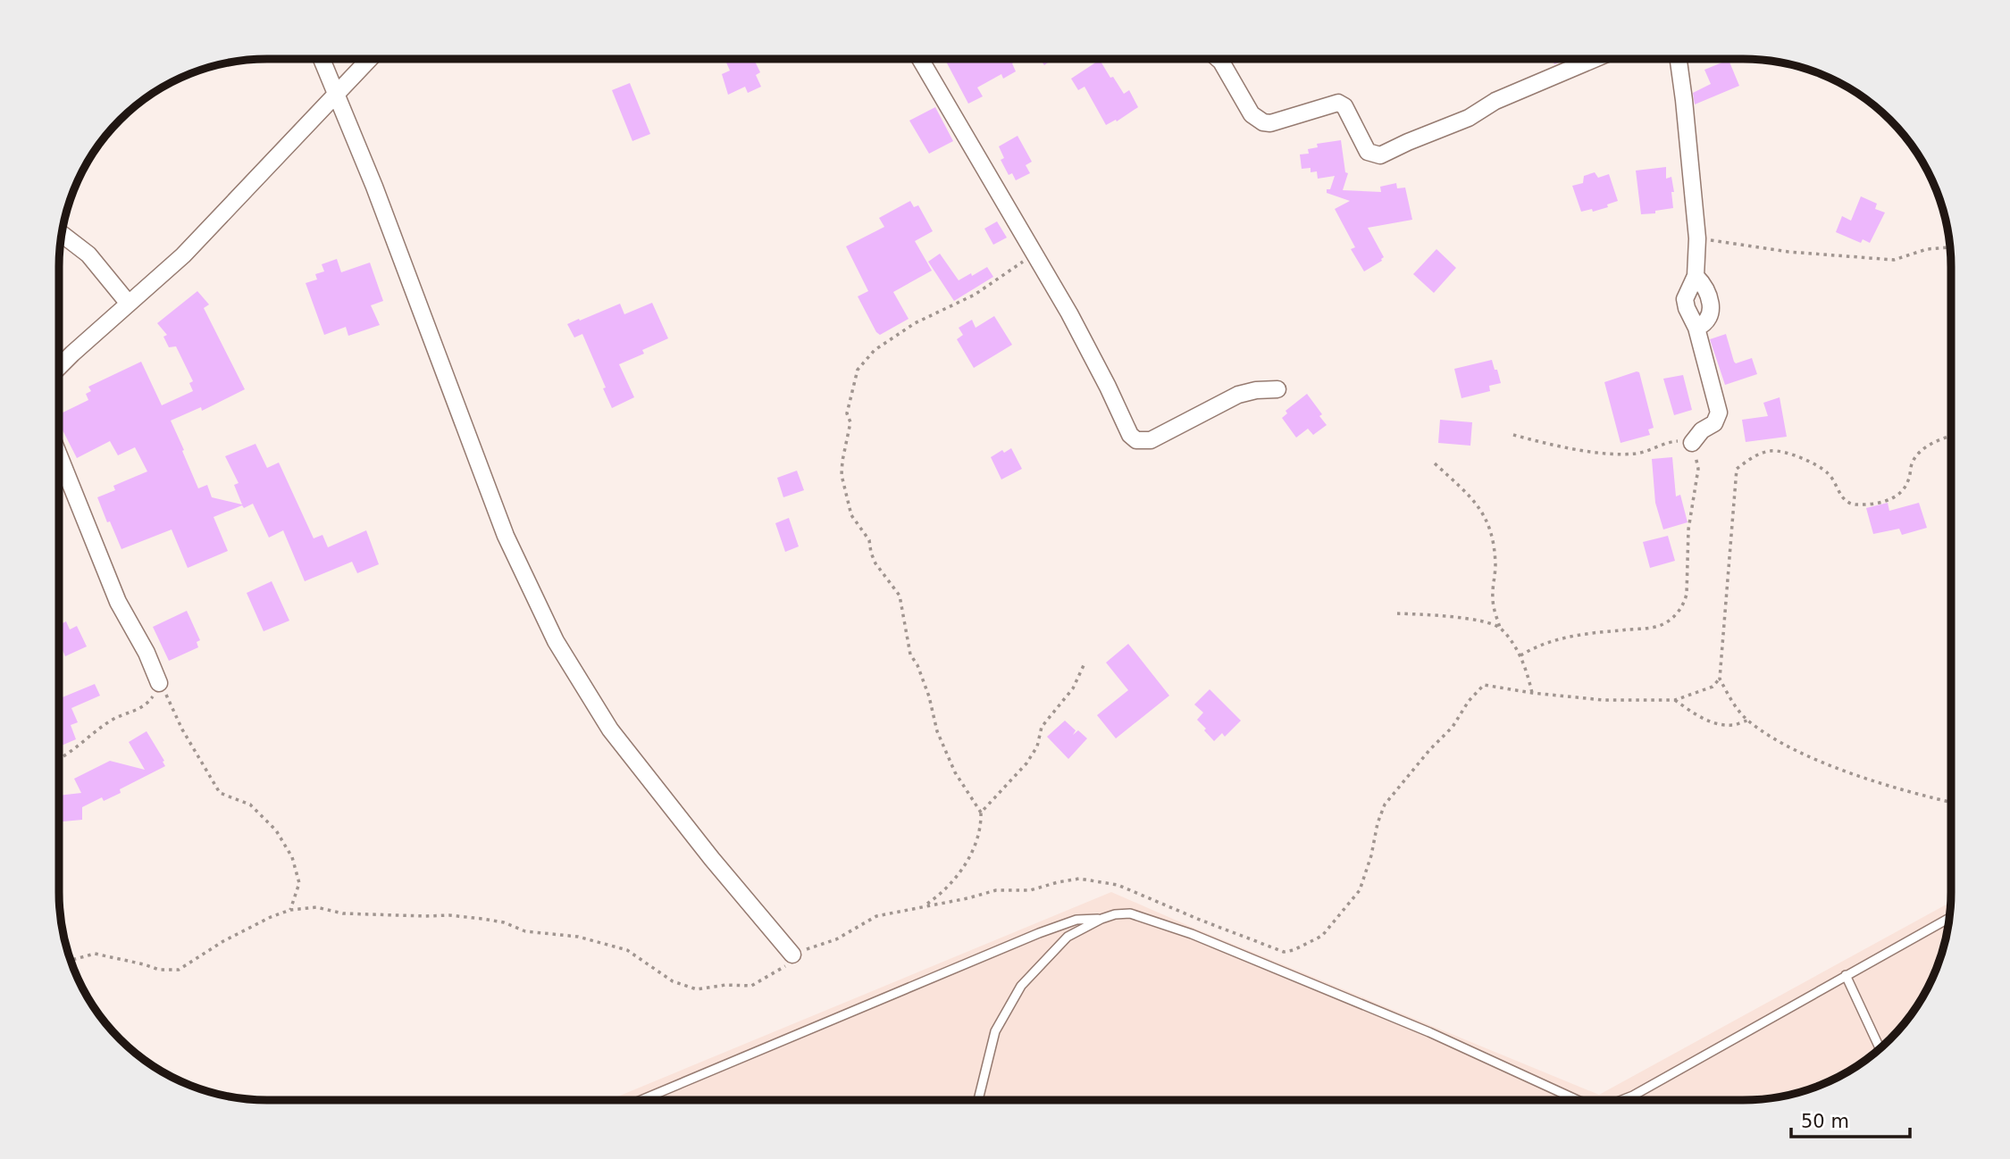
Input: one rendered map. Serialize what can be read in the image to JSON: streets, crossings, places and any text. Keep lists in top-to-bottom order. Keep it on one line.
{"scale_bar":"50 m"}
